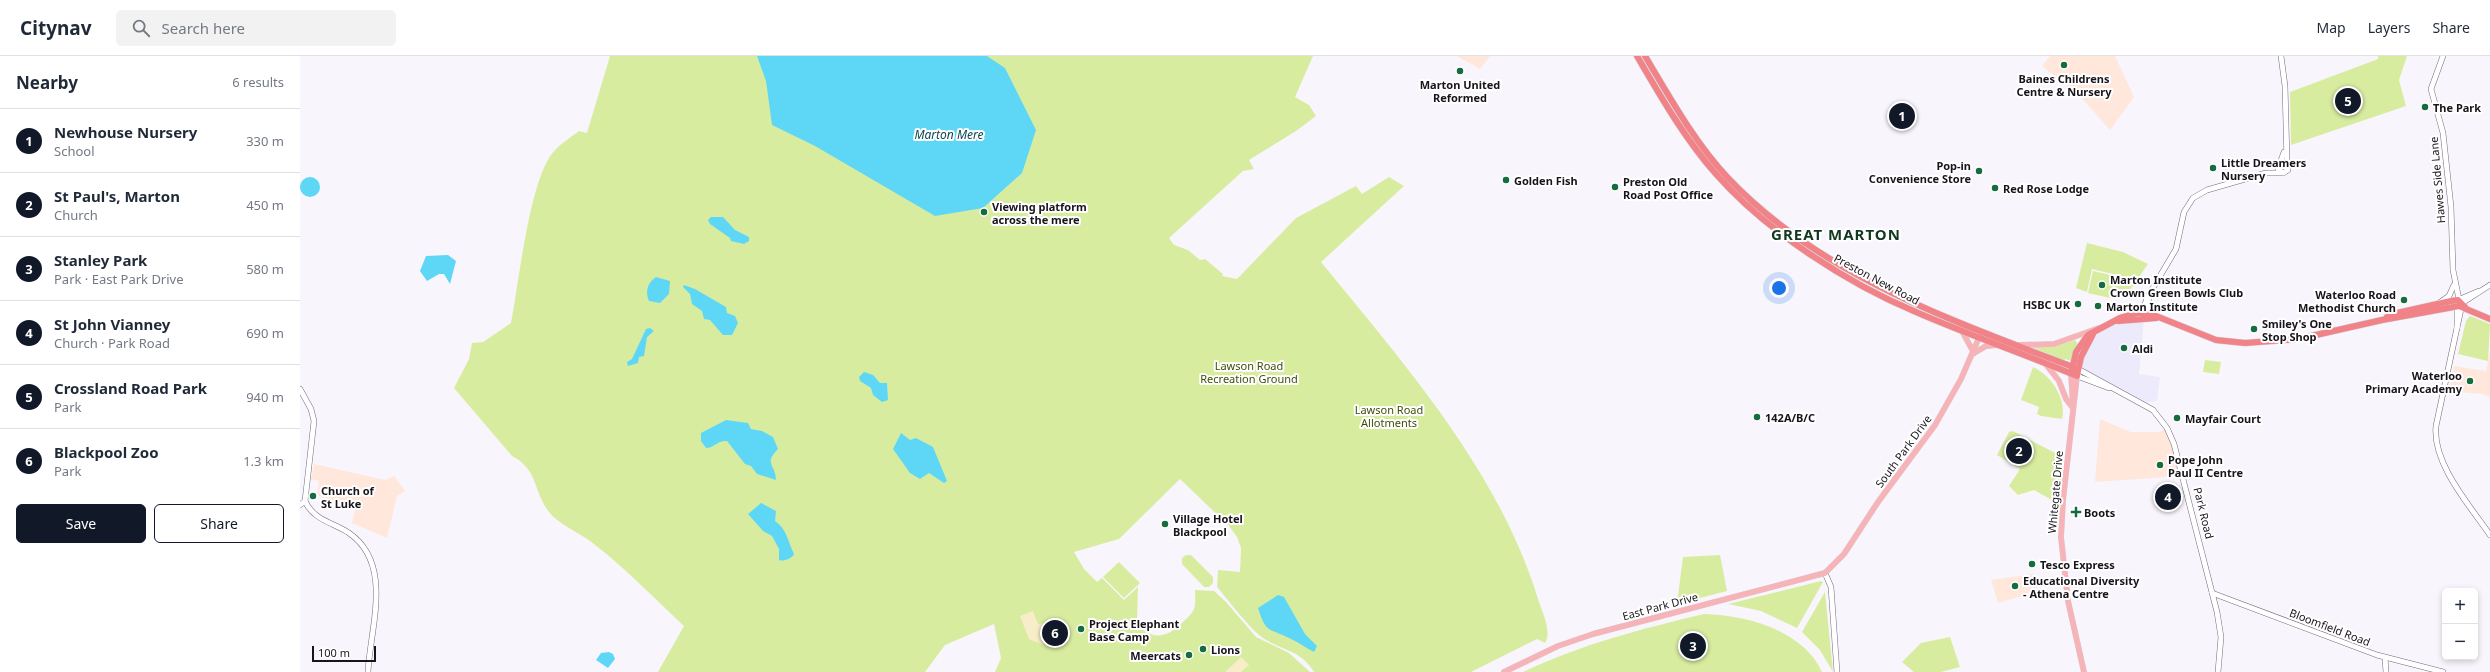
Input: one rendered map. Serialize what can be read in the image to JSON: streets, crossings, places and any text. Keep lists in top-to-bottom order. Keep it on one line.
{"streets":{"highway":["Preston New Road"],"main road":["South Park Drive","Whitegate Drive","East Park Drive"],"street":["Hawes Side Lane","Park Road","Bloomfield Road"]},"crossings":[["Preston New Road","South Park Drive"],["Preston New Road","Whitegate Drive"],["Preston New Road","Park Road"],["South Park Drive","East Park Drive"],["Whitegate Drive","Park Road"],["Park Road","Bloomfield Road"]],"districts":["GREAT MARTON"],"water":["Marton Mere"],"parks":["Lawson Road Recreation Ground","Lawson Road Allotments"],"places":{"other":["Baines Childrens Centre & Nursery","Marton United Reformed","The Park","Little Dreamers Nursery","Pop-in Convenience Store","Golden Fish","Preston Old Road Post Office","Red Rose Lodge","Viewing platform across the mere","Marton Institute Crown Green Bowls Club","Waterloo Road Methodist Church","HSBC UK","Marton Institute","Smiley's One Stop Shop","Aldi","Waterloo Primary Academy","142A/B/C","Mayfair Court","Pope John Paul II Centre","Church of St Luke","Village Hotel Blackpool","Tesco Express","Educational Diversity - Athena Centre","Project Elephant Base Camp","Lions","Meercats"],"health":["Boots"]},"scale_bar":"100 m","page":{"header":"Citynav","search":"Search here","nav":["Map","Layers","Share"],"heading":["Nearby","6 results"],"pins":["5","1","2","4","6","3"],"list":[{"mark":"1","name":"Newhouse Nursery","note":"School","value":"330 m"},{"mark":"2","name":"St Paul's, Marton","note":"Church","value":"450 m"},{"mark":"3","name":"Stanley Park","note":"Park · East Park Drive","value":"580 m"},{"mark":"4","name":"St John Vianney","note":"Church · Park Road","value":"690 m"},{"mark":"5","name":"Crossland Road Park","note":"Park","value":"940 m"},{"mark":"6","name":"Blackpool Zoo","note":"Park","value":"1.3 km"}],"buttons":["Save","Share"],"map_buttons":["+","−"],"scale":"100 m"}}
